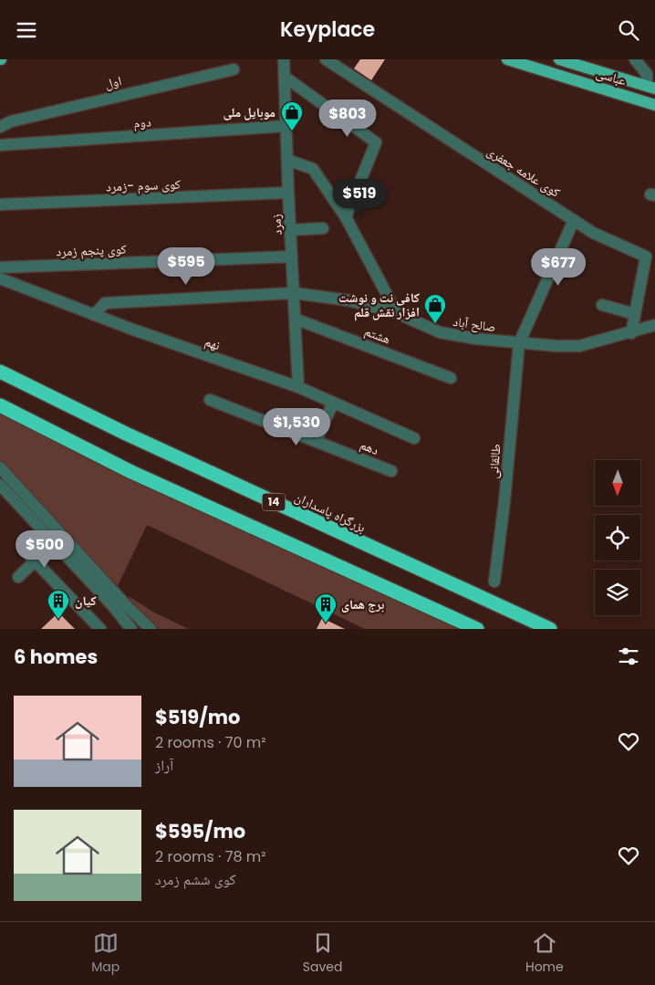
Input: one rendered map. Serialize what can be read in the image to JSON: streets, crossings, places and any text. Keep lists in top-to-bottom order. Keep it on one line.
{"streets":{"highway":["14","بزرگراه پاسداران"],"main road":["عباسى"],"street":["اول","دوم","کوی علامه جعفری","کوی سوم -زمرد","زمرد","کوی پنجم زمرد","صالح آباد","هشتم","نهم","دهم","طالقانی"]},"crossings":[["دوم","زمرد"],["کوی علامه جعفری","صالح آباد"],["کوی علامه جعفری","طالقانی"],["کوی سوم -زمرد","زمرد"],["زمرد","کوی پنجم زمرد"],["زمرد","صالح آباد"],["زمرد","هشتم"],["زمرد","نهم"],["صالح آباد","نهم"],["صالح آباد","طالقانی"]],"places":{"shop":["موبایل ملی","کافی نت و نوشت افزار نقش قلم"],"building":["کیان","برج همای"]},"north":"bottom","page":{"header":"Keyplace","price":["$803","$519","$595","$677","$1,530","$500"],"heading":"6 homes","list":[{"name":"$519/mo","note":"2 rooms · 70 m² · آراز"},{"name":"$595/mo","note":"2 rooms · 78 m² · کوی ششم زمرد"}],"tabs":["Map","Saved","Home"]}}
